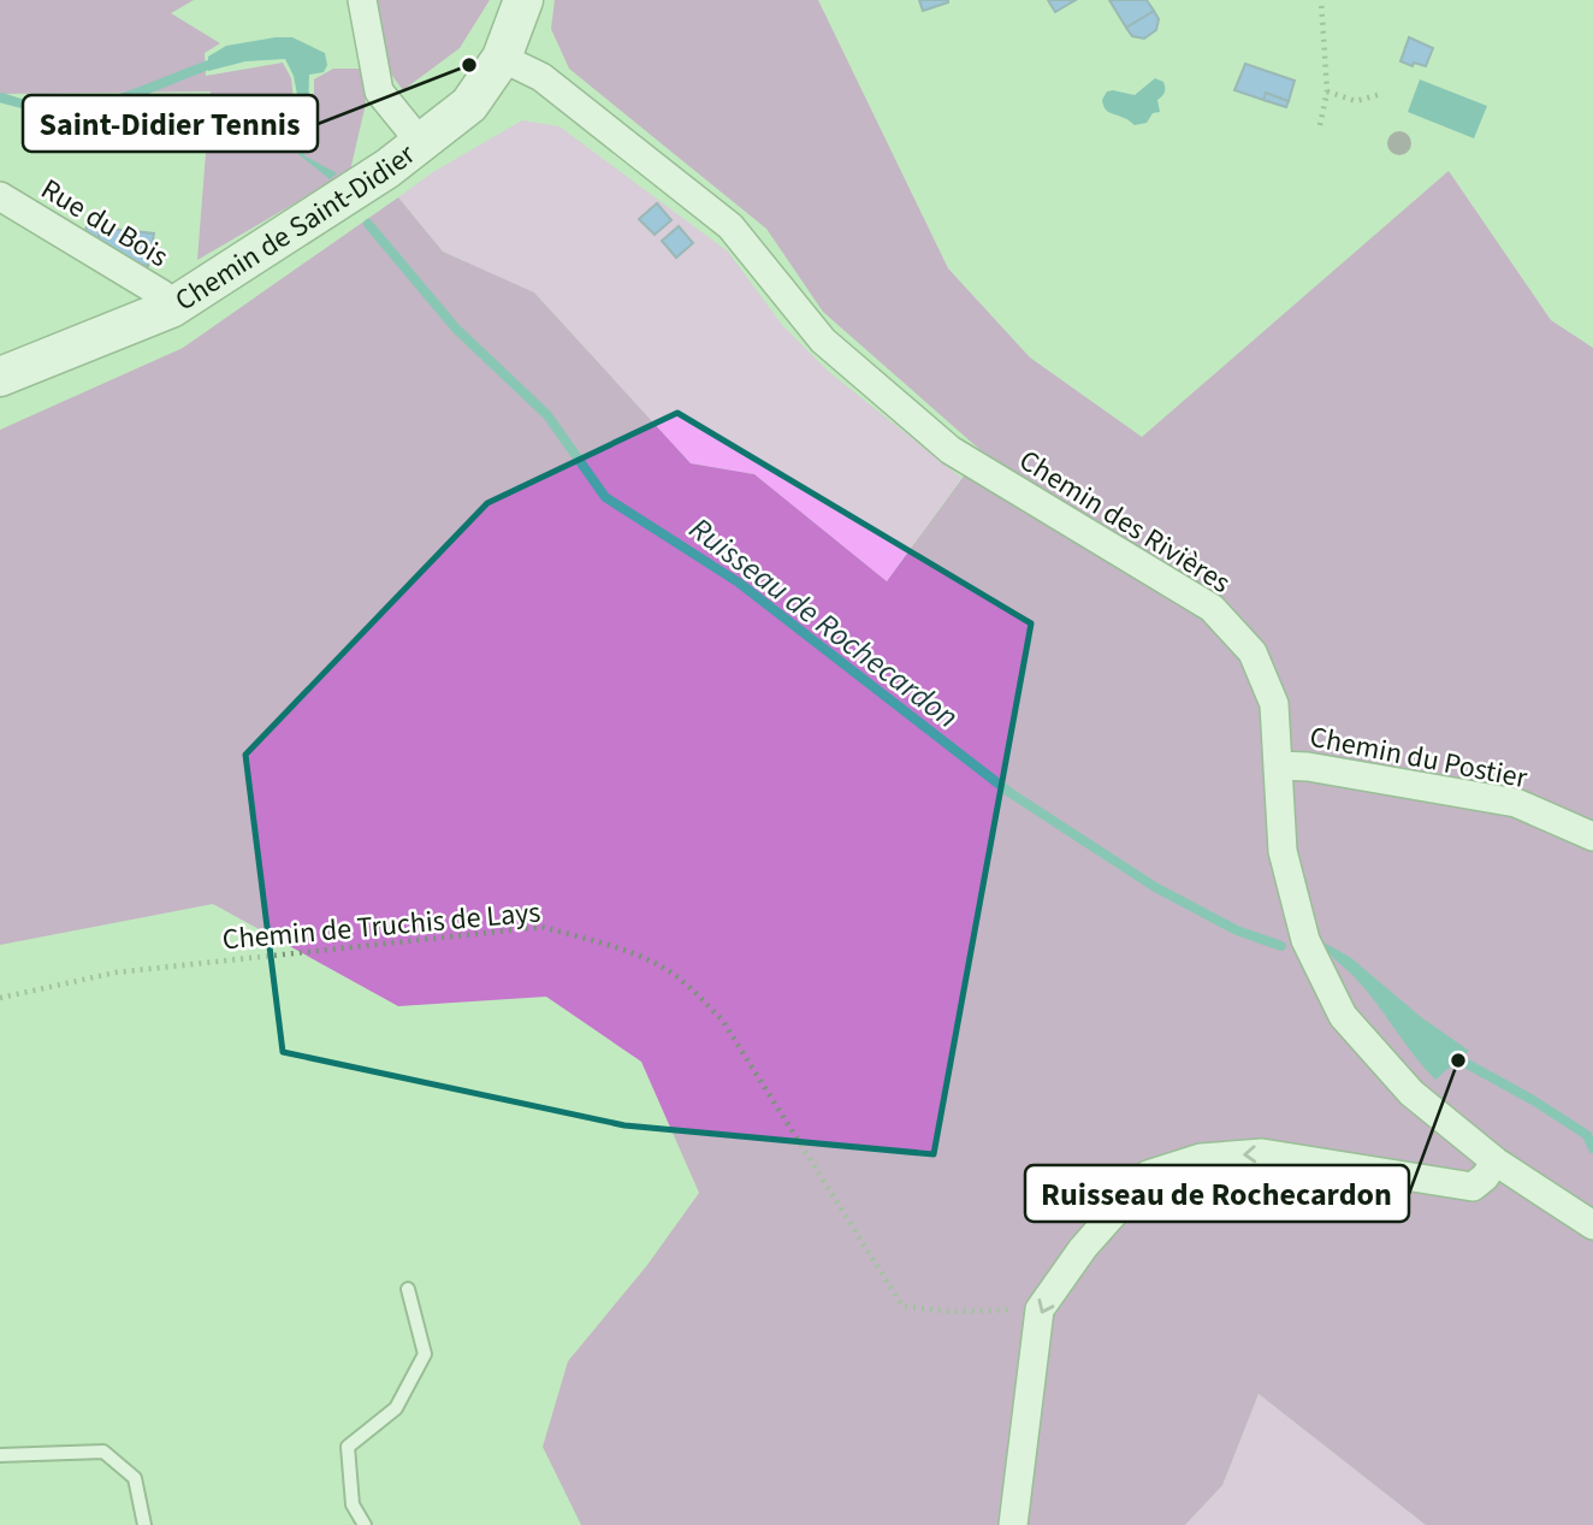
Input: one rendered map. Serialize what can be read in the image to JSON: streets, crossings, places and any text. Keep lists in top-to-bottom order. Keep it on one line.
{"streets":{"street":["Rue du Bois","Chemin de Saint-Didier","Chemin des Rivières","Chemin du Postier"],"path":["Chemin de Truchis de Lays"]},"crossings":[["Rue du Bois","Chemin de Saint-Didier"],["Chemin de Saint-Didier","Chemin des Rivières"],["Chemin des Rivières","Chemin du Postier"]],"water":["Ruisseau de Rochecardon"],"places":["Saint-Didier Tennis","Ruisseau de Rochecardon"]}
